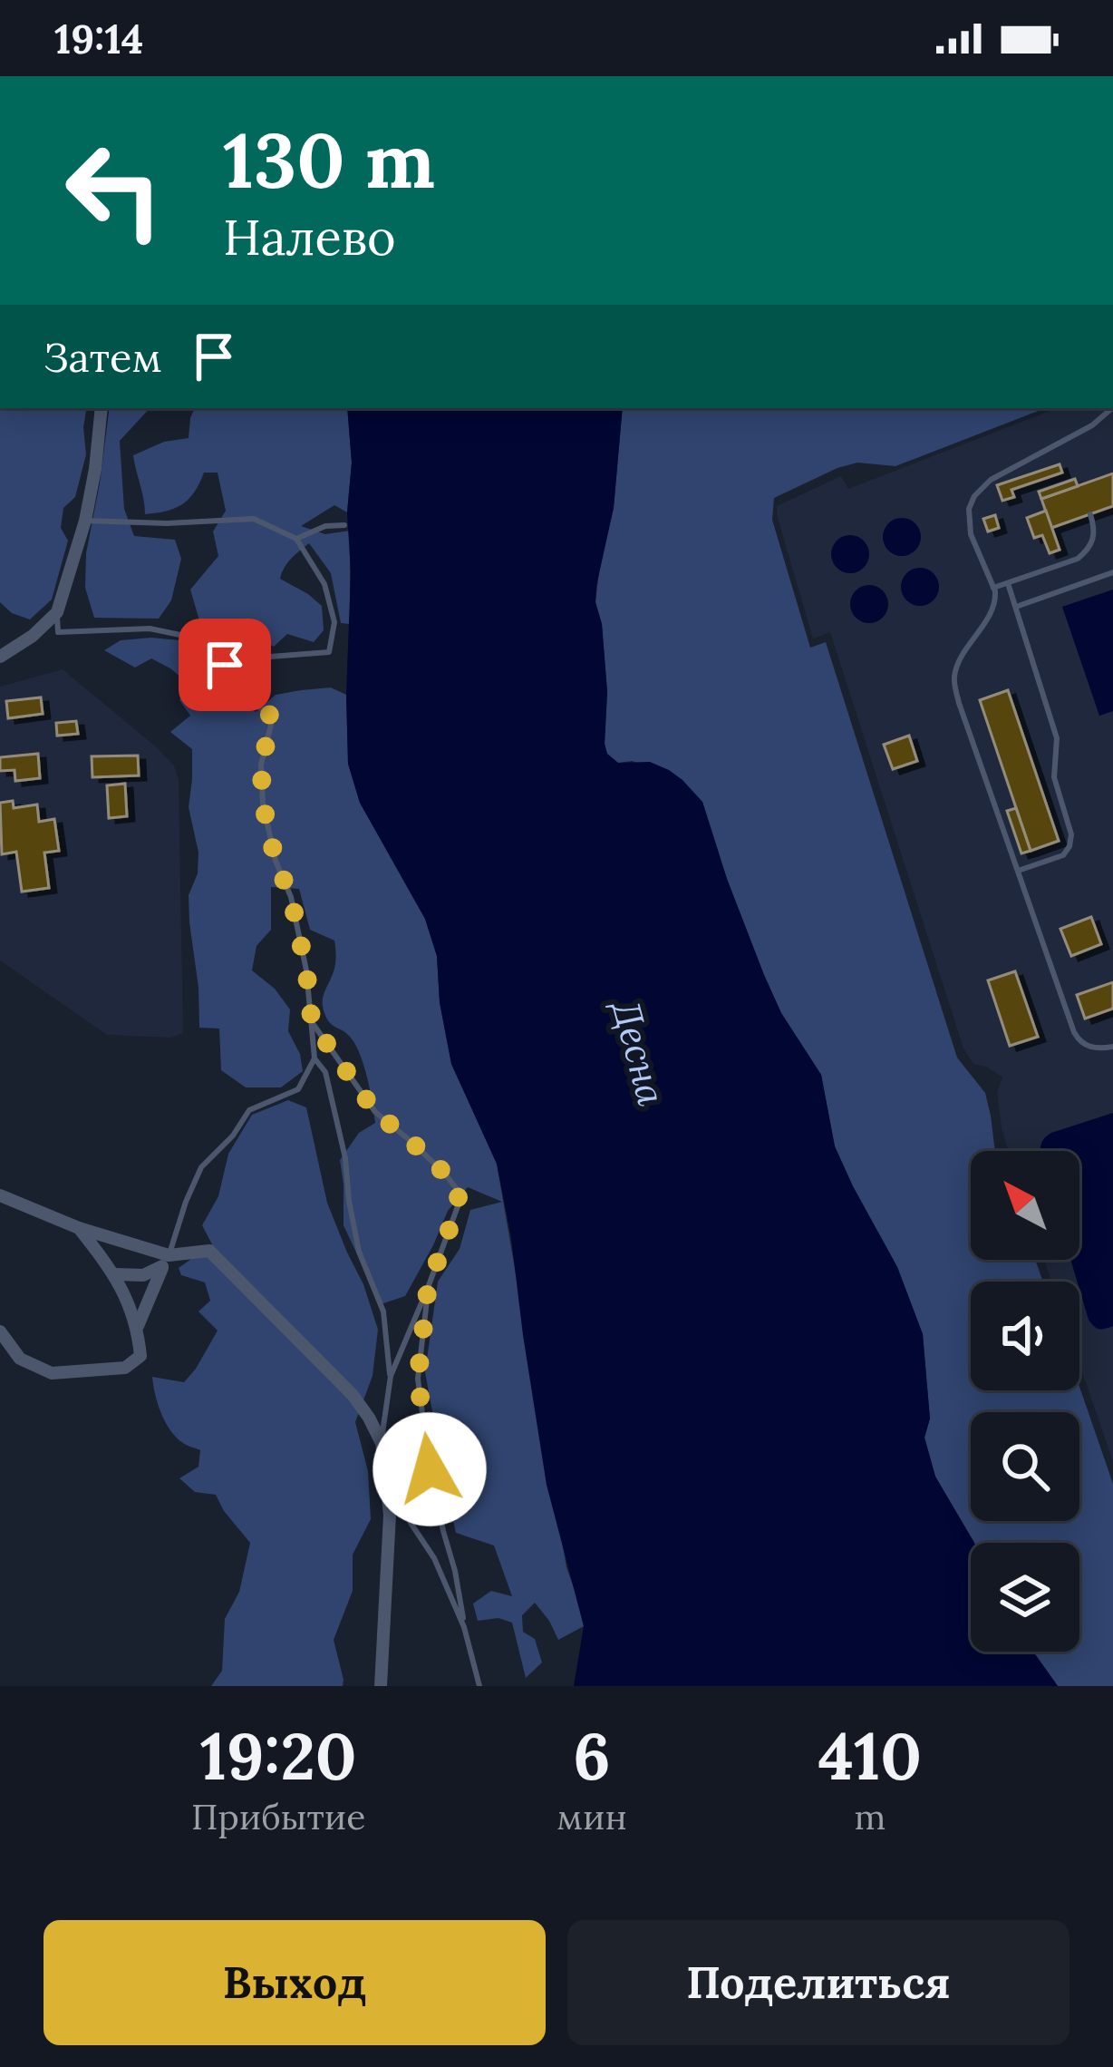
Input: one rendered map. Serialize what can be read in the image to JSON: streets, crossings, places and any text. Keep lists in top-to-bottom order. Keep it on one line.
{"water":["Десна"],"north":"top left","page":{"status":"19:14","turn":["130 m","Налево"],"then":"Затем","eta":["19:20","Прибытие","6","мин","410","m"],"buttons":["Выход","Поделиться"]}}
